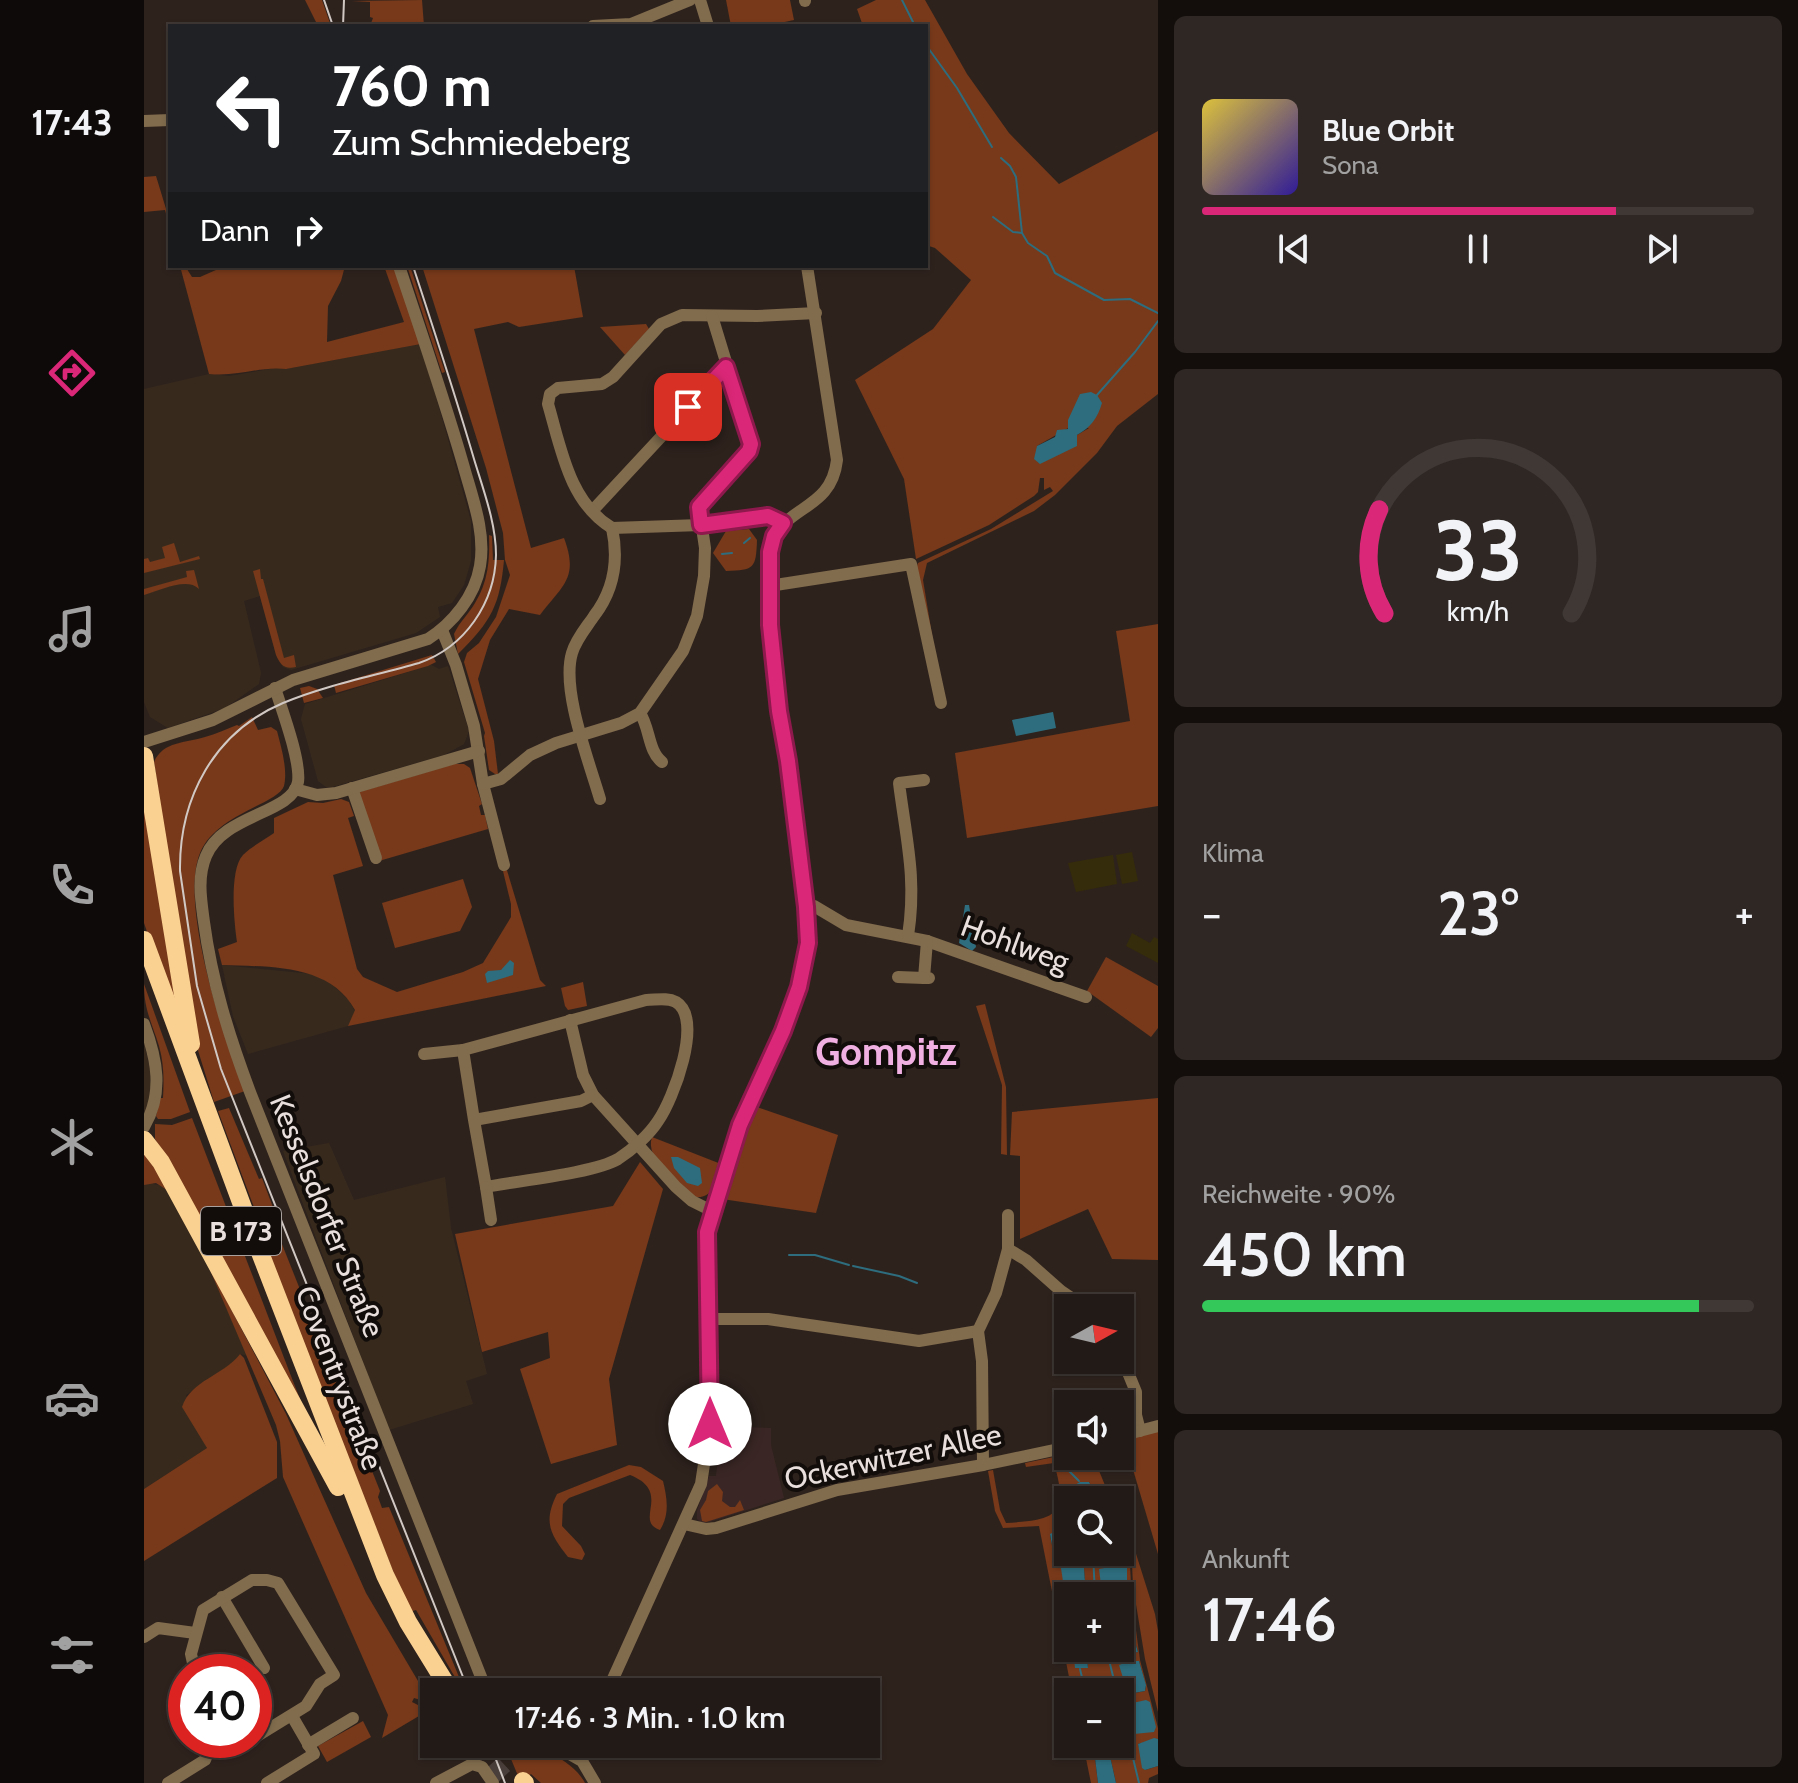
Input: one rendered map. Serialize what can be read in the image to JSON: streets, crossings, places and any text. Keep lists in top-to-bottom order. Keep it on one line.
{"streets":{"highway":["B 173","Coventrystraße"],"street":["Hohlweg","Kesselsdorfer Straße","Ockerwitzer Allee"]},"districts":["Gompitz"],"north":"right","page":{"tabs":"17:43","turn":["760 m","Zum Schmiedeberg"],"song":["Blue Orbit","Sona"],"then":"Dann","tile":["Klima",["Reichweite · 90%","450 km"],["Ankunft","17:46"]],"heat":["−","23°","+"],"map_buttons":["+","−"],"limit":"40","trip":"17:46 · 3 Min. · 1.0 km","gauge":["33","km/h"]}}
